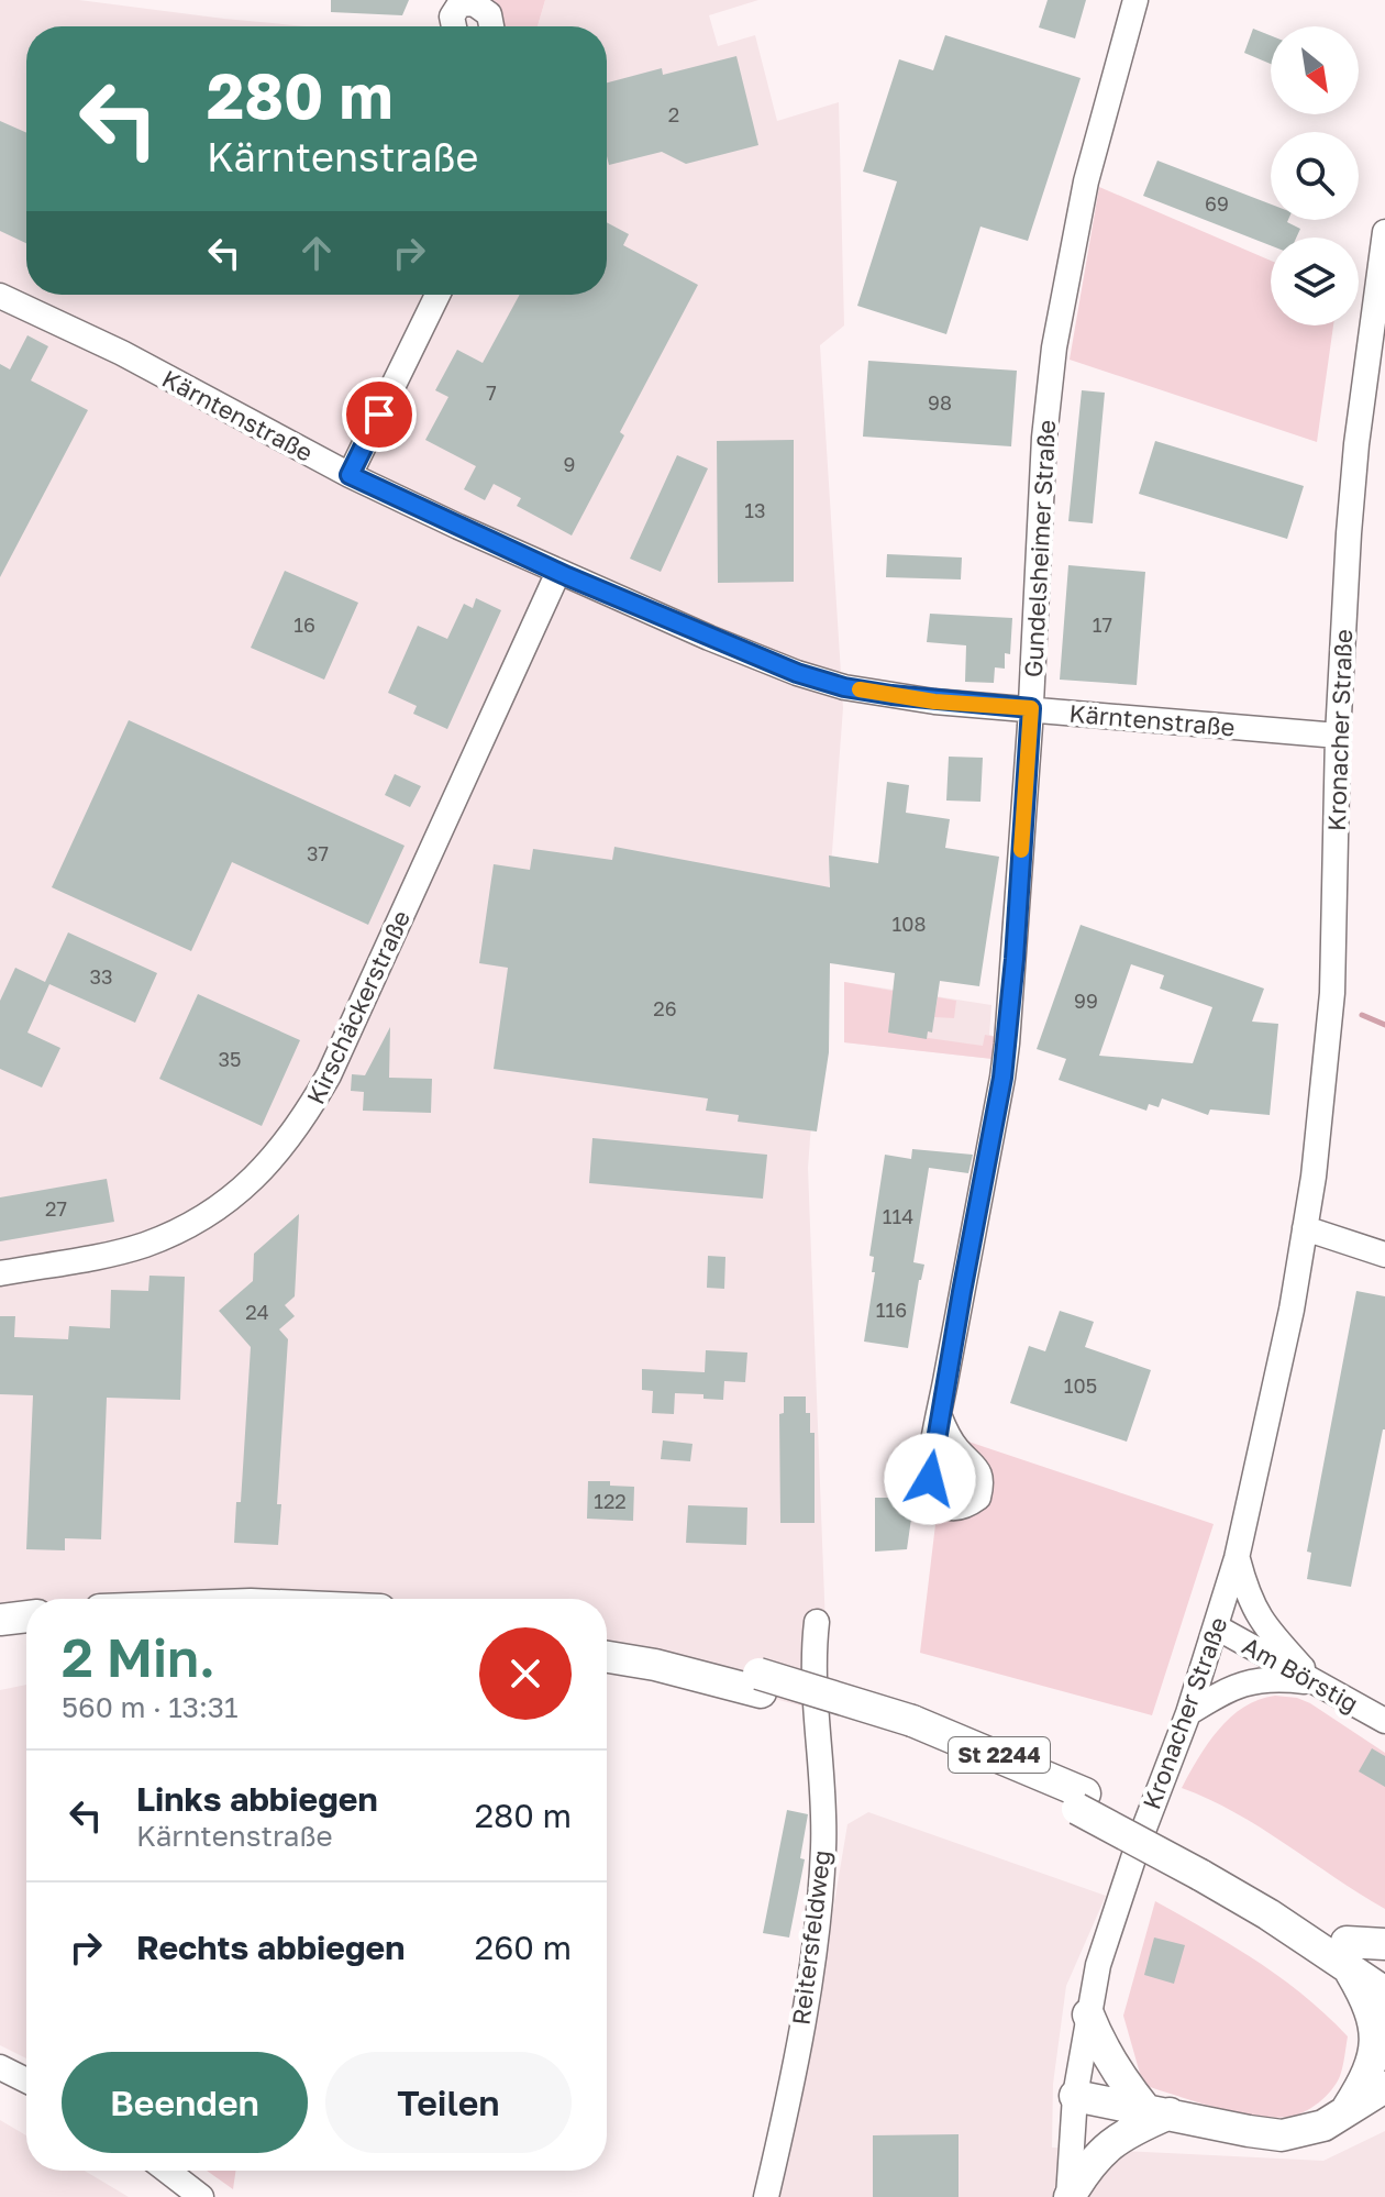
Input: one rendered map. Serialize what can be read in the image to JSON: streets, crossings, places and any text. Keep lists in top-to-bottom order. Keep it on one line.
{"streets":{"main road":["St 2244"],"street":["Kärntenstraße","Gundelsheimer Straße","Kronacher Straße","Kirschäckerstraße","Am Börstig","Reitersfeldweg"]},"crossings":[["Kärntenstraße","Gundelsheimer Straße"],["Kärntenstraße","Kronacher Straße"],["Kärntenstraße","Kirschäckerstraße"],["Kronacher Straße","Am Börstig"]],"house_numbers":["2","69","7","98","9","13","16","17","37","108","33","99","26","35","27","114","116","24","105","122"],"north":"bottom right","page":{"turn":["280 m","Kärntenstraße"],"heading":["2 Min.","560 m · 13:31"],"list":[{"name":"Links abbiegen","note":"Kärntenstraße","value":"280 m"},{"name":"Rechts abbiegen","value":"260 m"}],"buttons":["Beenden","Teilen"]}}
